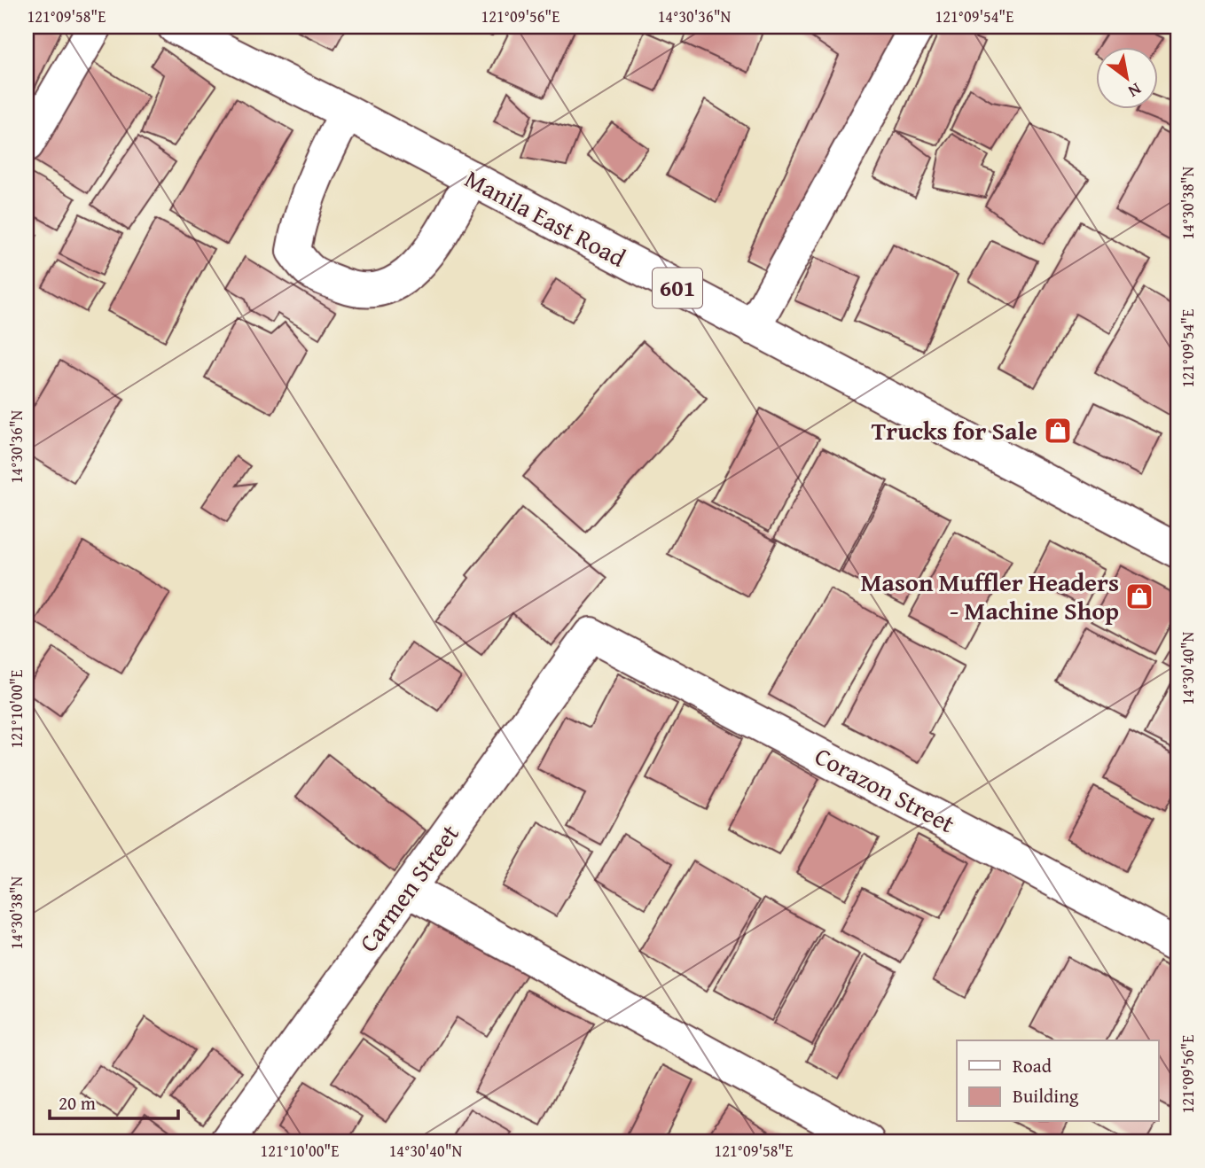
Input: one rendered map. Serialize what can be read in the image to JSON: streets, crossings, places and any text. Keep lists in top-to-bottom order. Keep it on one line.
{"streets":{"street":["Manila East Road","601","Corazon Street","Carmen Street"]},"crossings":[["Corazon Street","Carmen Street"]],"places":{"shop":["Trucks for Sale","Mason Muffler Headers - Machine Shop"]},"legend":["Road","Building"],"scale_bar":"20 m","north":"bottom right","coordinates":["121°09'58\"E","121°09'56\"E","14°30'36\"N","121°09'54\"E","14°30'38\"N","14°30'40\"N","121°10'00\"E"]}
